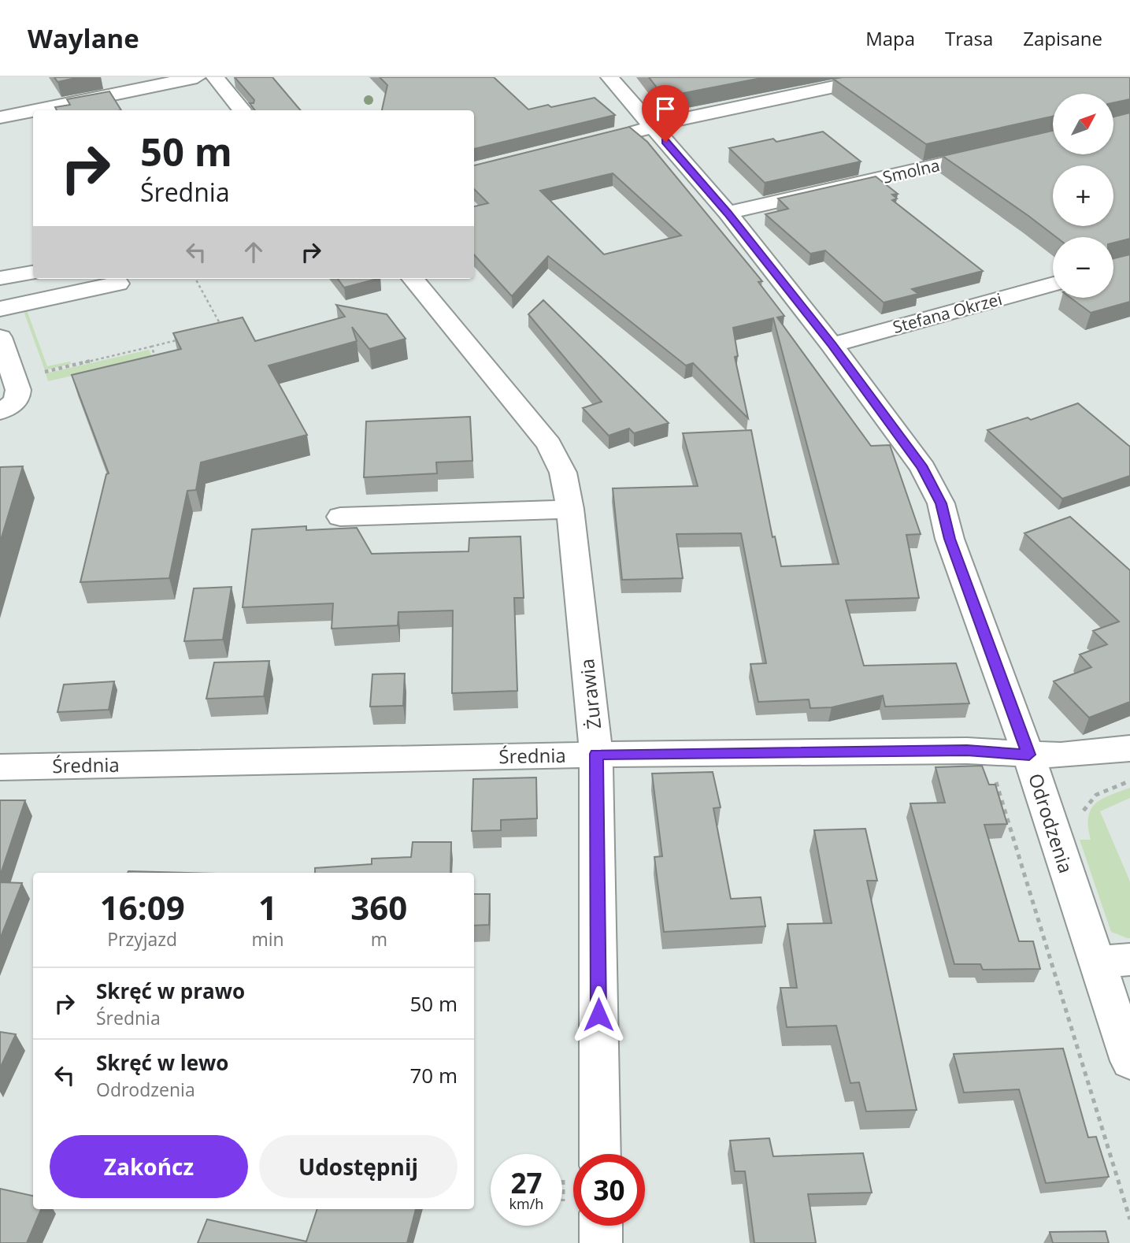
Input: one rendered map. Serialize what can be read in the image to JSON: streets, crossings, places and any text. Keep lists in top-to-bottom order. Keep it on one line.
{"streets":{"street":["Smolna","Stefana Okrzei","Żurawia","Średnia","Odrodzenia"]},"crossings":[["Smolna","Odrodzenia"],["Stefana Okrzei","Odrodzenia"],["Żurawia","Średnia"],["Średnia","Odrodzenia"]],"north":"top right","page":{"header":"Waylane","nav":["Mapa","Trasa","Zapisane"],"map_buttons":["+","−"],"turn":["50 m","Średnia"],"eta":["16:09","Przyjazd","1","min","360","m"],"list":[{"name":"Skręć w prawo","note":"Średnia","value":"50 m"},{"name":"Skręć w lewo","note":"Odrodzenia","value":"70 m"}],"buttons":["Zakończ","Udostępnij"],"speed":"27 km/h","limit":"30"}}
